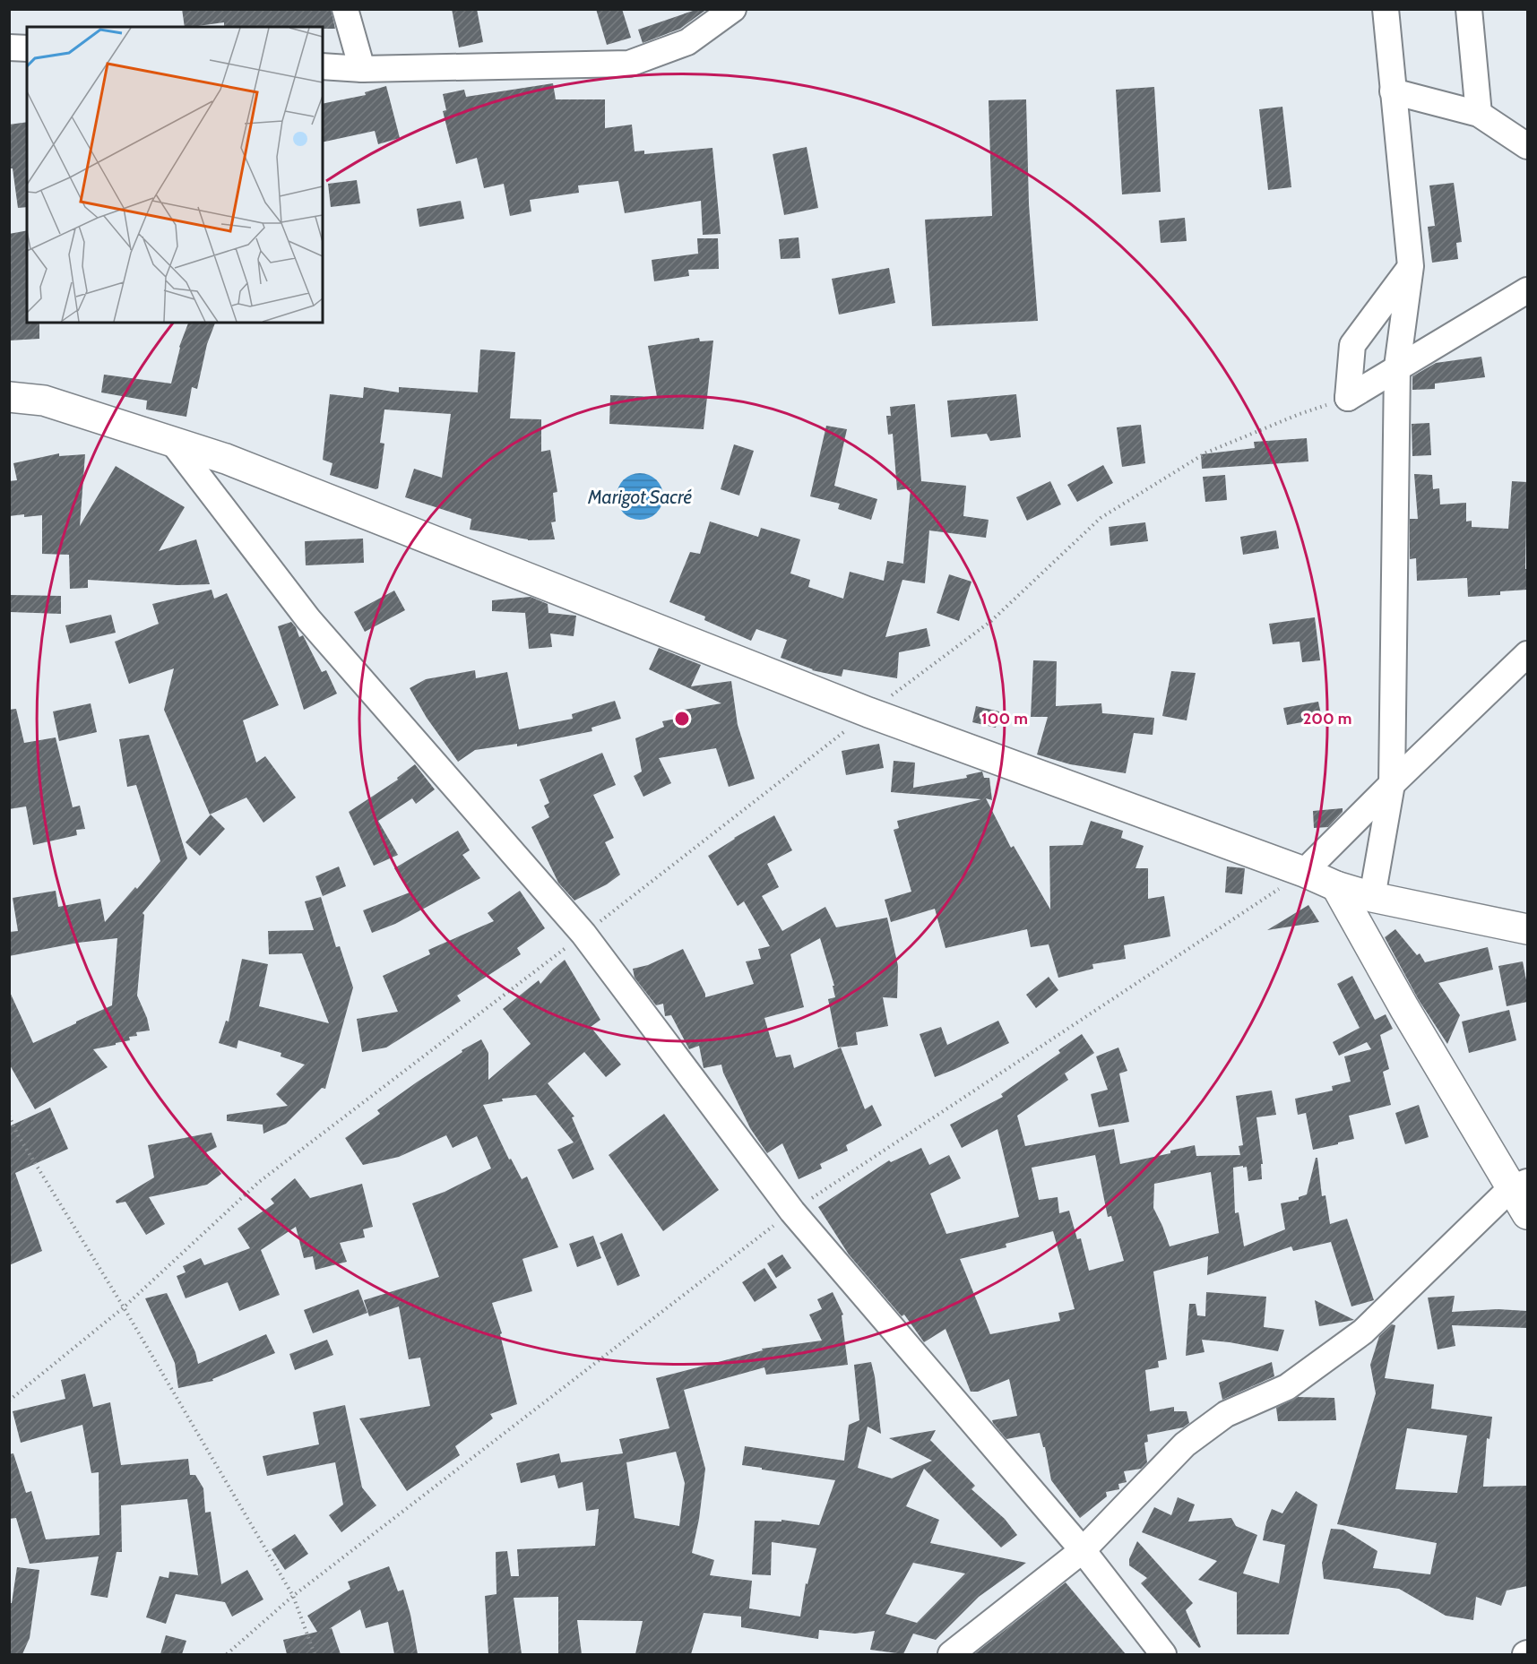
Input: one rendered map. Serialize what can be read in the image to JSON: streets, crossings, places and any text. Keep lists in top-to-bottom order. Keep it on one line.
{"water":["Marigot Sacré"],"rings":["100 m","200 m"]}
